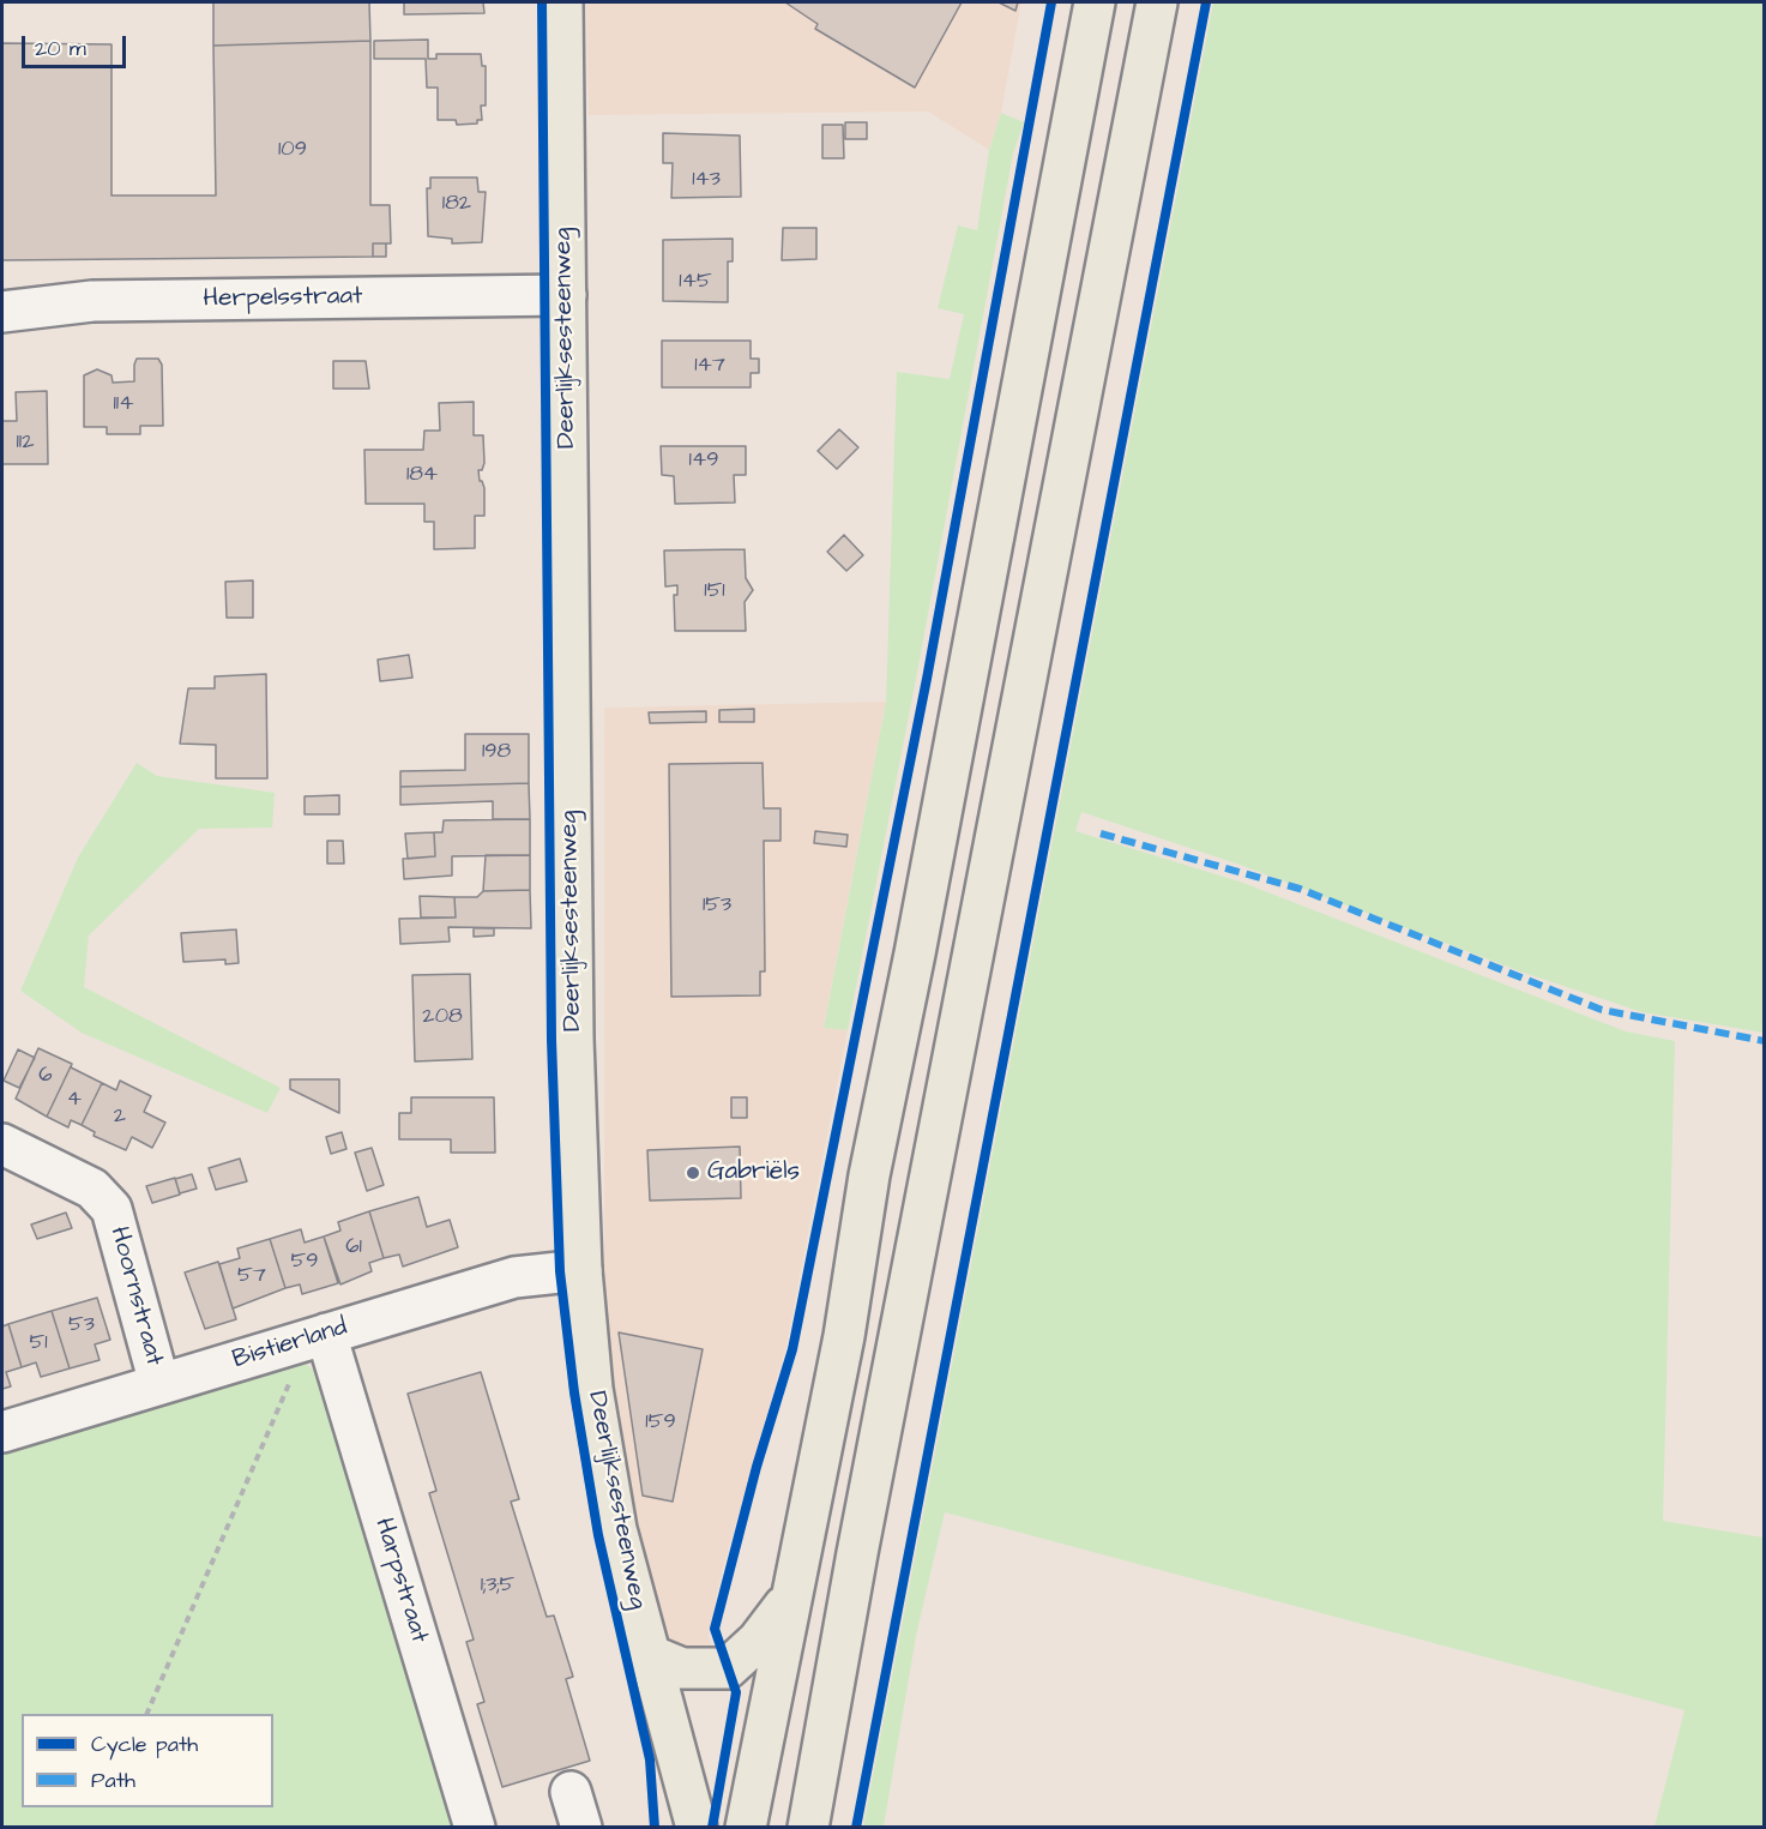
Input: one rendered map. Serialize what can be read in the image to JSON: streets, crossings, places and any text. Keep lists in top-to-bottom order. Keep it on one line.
{"streets":{"main road":["Deerlijksesteenweg"],"street":["Herpelsstraat","Hoornstraat","Bistierland","Harpstraat"]},"crossings":[["Herpelsstraat","Deerlijksesteenweg"],["Deerlijksesteenweg","Bistierland"],["Hoornstraat","Bistierland"],["Bistierland","Harpstraat"]],"places":["Gabriëls"],"house_numbers":["109","143","182","145","147","114","112","149","184","151","198","153","208","6","4","2","61","59","57","53","51","159","1;3;5"],"legend":["Cycle path","Path"],"scale_bar":"20 m"}
